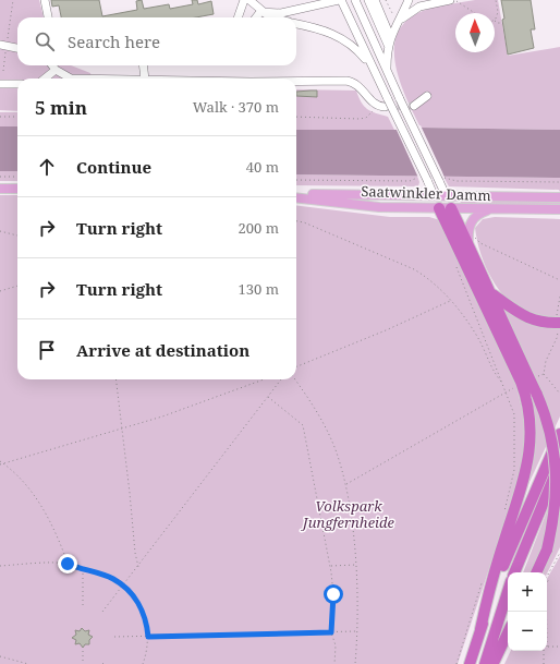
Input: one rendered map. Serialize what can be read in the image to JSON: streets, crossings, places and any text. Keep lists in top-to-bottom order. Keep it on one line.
{"streets":{"main road":["Saatwinkler Damm"]},"parks":["Volkspark Jungfernheide"],"north":"top","page":{"search":"Search here","heading":["5 min","Walk · 370 m"],"list":[["Continue","40 m"],["Turn right","200 m"],["Turn right","130 m"],"Arrive at destination"],"map_buttons":["+","−"]}}
